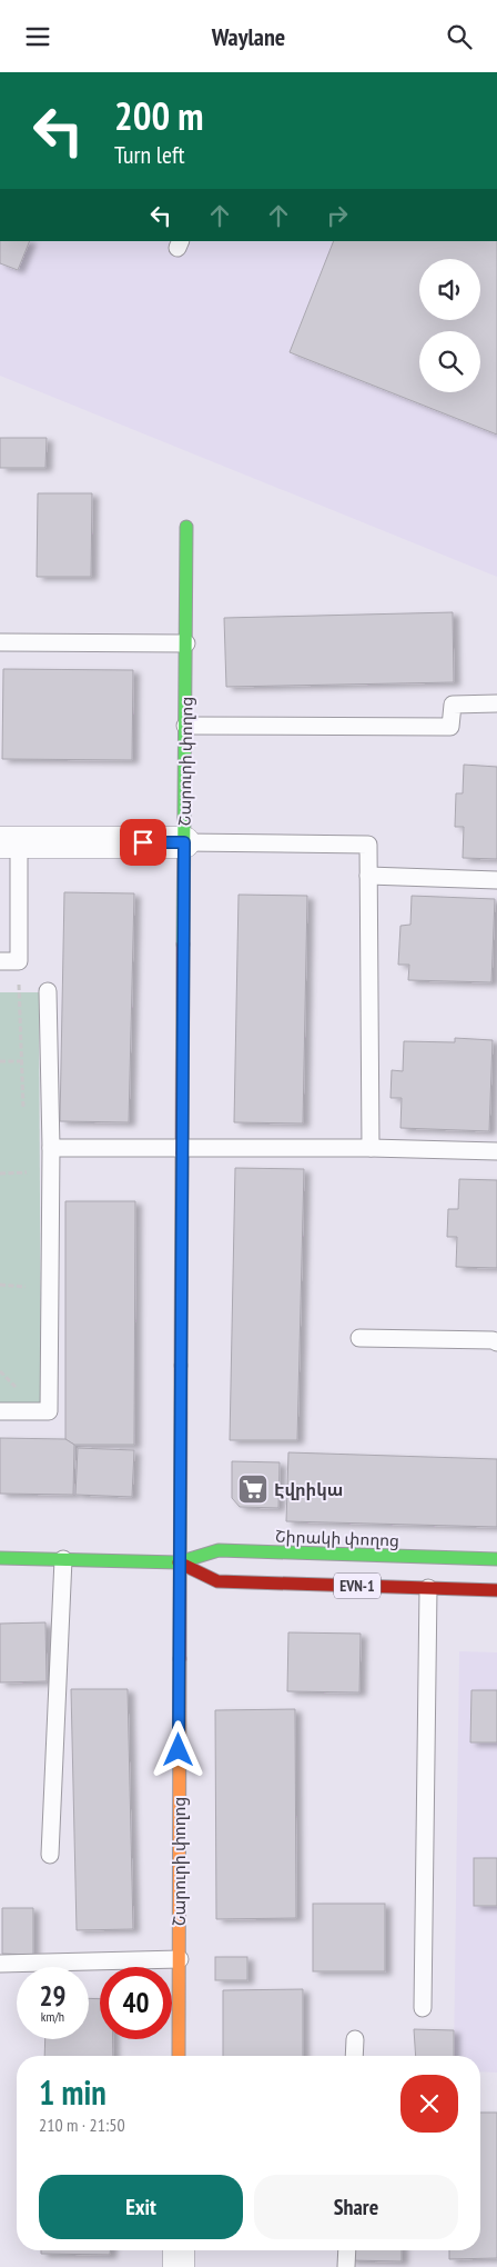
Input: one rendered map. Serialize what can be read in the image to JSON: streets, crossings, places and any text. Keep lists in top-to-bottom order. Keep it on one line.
{"streets":{"main road":["Շարուրի փողոց","Շիրակի փողոց","EVN-1"]},"crossings":[["Շարուրի փողոց","Շիրակի փողոց"]],"places":{"supermarket":["Էվրիկա"]},"page":{"header":"Waylane","turn":["200 m","Turn left"],"speed":"29 km/h","limit":"40","heading":["1 min","210 m · 21:50"],"buttons":["Exit","Share"]}}
